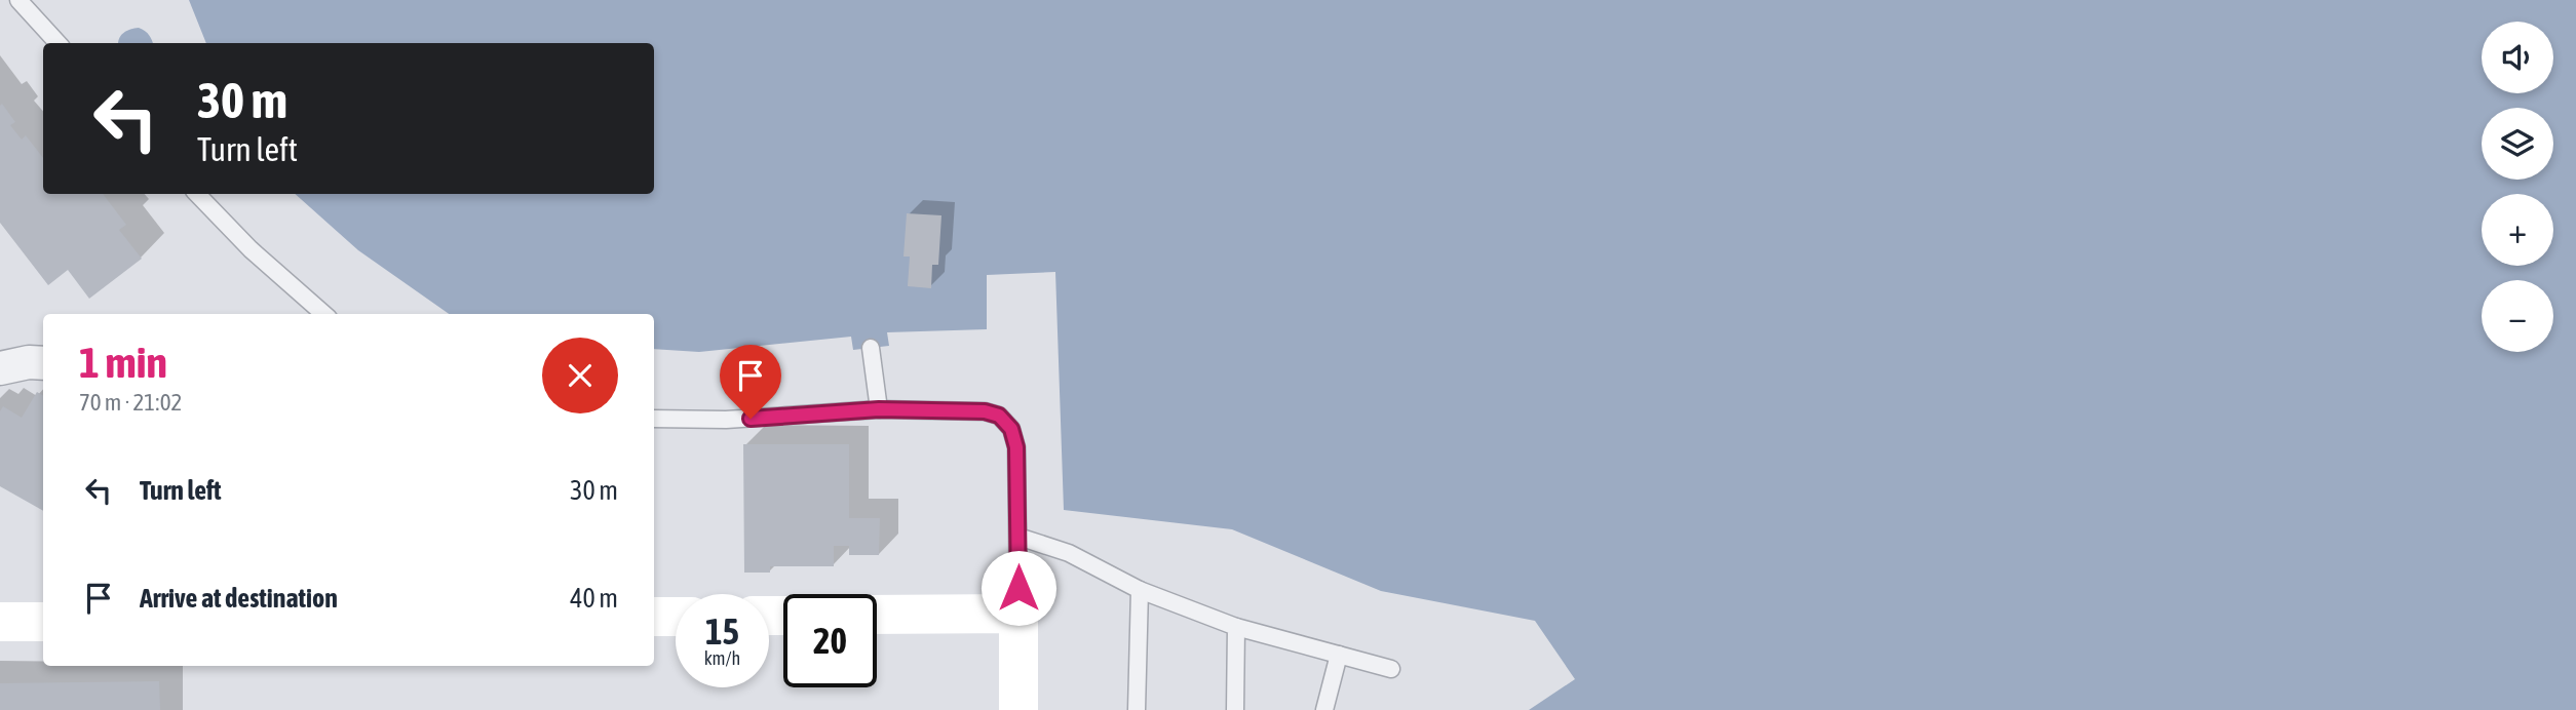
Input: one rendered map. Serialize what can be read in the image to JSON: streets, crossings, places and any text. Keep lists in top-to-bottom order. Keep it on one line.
{"page":{"map_buttons":["+","−"],"turn":["30 m","Turn left"],"heading":["1 min","70 m · 21:02"],"list":[{"name":"Turn left","value":"30 m"},{"name":"Arrive at destination","value":"40 m"}],"speed":"15 km/h","limit":"20"}}
